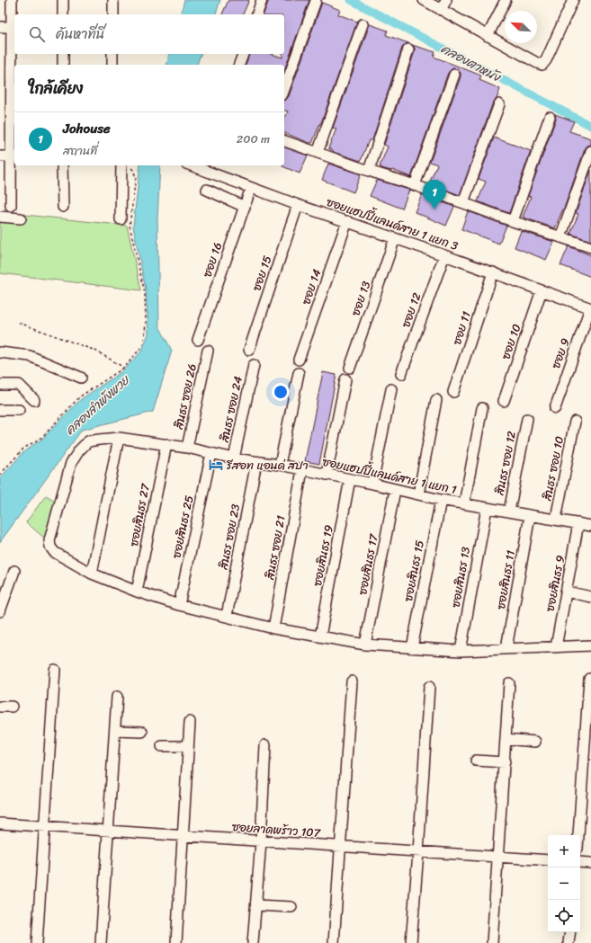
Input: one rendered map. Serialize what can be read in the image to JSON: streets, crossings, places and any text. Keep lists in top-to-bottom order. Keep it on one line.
{"streets":{"street":["ซอยแฮปปี้แลนด์สาย 1 แยก 3","ซอย 16","ซอย 15","ซอย 14","ซอย 13","ซอย 12","ซอย 11","ซอย 10","ซอย 9","สินธร ซอย 26","สินธร ซอย 24","สินธร ซอย 12","สินธร ซอย 10","ซอยแฮปปี้แลนด์สาย 1 แยก 1","ซอยสินธร 27","ซอยสินธร 25","สินธร ซอย 23","สินธร ซอย 21","ซอยสินธร 19","ซอยสินธร 17","ซอยสินธร 15","ซอยสินธร 13","ซอยสินธร 11","ซอยสินธร 9","ซอยลาดพร้าว 107"]},"crossings":[["ซอยแฮปปี้แลนด์สาย 1 แยก 3","ซอย 16"],["ซอยแฮปปี้แลนด์สาย 1 แยก 3","ซอย 15"],["ซอยแฮปปี้แลนด์สาย 1 แยก 3","ซอย 14"],["ซอยแฮปปี้แลนด์สาย 1 แยก 3","ซอย 13"],["ซอยแฮปปี้แลนด์สาย 1 แยก 3","ซอย 12"],["ซอยแฮปปี้แลนด์สาย 1 แยก 3","ซอย 11"],["ซอยแฮปปี้แลนด์สาย 1 แยก 3","ซอย 10"],["ซอยแฮปปี้แลนด์สาย 1 แยก 3","ซอย 9"],["สินธร ซอย 26","ซอยแฮปปี้แลนด์สาย 1 แยก 1"],["สินธร ซอย 24","ซอยแฮปปี้แลนด์สาย 1 แยก 1"],["สินธร ซอย 12","ซอยแฮปปี้แลนด์สาย 1 แยก 1"],["สินธร ซอย 10","ซอยแฮปปี้แลนด์สาย 1 แยก 1"],["ซอยแฮปปี้แลนด์สาย 1 แยก 1","ซอยสินธร 27"],["ซอยแฮปปี้แลนด์สาย 1 แยก 1","ซอยสินธร 25"],["ซอยแฮปปี้แลนด์สาย 1 แยก 1","สินธร ซอย 23"],["ซอยแฮปปี้แลนด์สาย 1 แยก 1","สินธร ซอย 21"],["ซอยแฮปปี้แลนด์สาย 1 แยก 1","ซอยสินธร 19"],["ซอยแฮปปี้แลนด์สาย 1 แยก 1","ซอยสินธร 17"],["ซอยแฮปปี้แลนด์สาย 1 แยก 1","ซอยสินธร 15"],["ซอยแฮปปี้แลนด์สาย 1 แยก 1","ซอยสินธร 13"],["ซอยแฮปปี้แลนด์สาย 1 แยก 1","ซอยสินธร 11"],["ซอยแฮปปี้แลนด์สาย 1 แยก 1","ซอยสินธร 9"]],"water":["คลองตาหนัง","คลองลำพังพวย"],"places":{"hotel":["รีสอท แอนด่ สปา"]},"north":"top left","page":{"search":"ค้นหาที่นี่","heading":"ใกล้เคียง","list":[{"mark":"1","name":"Johouse","note":"สถานที่","value":"200 m"}],"pins":"1","map_buttons":["+","−"]}}
